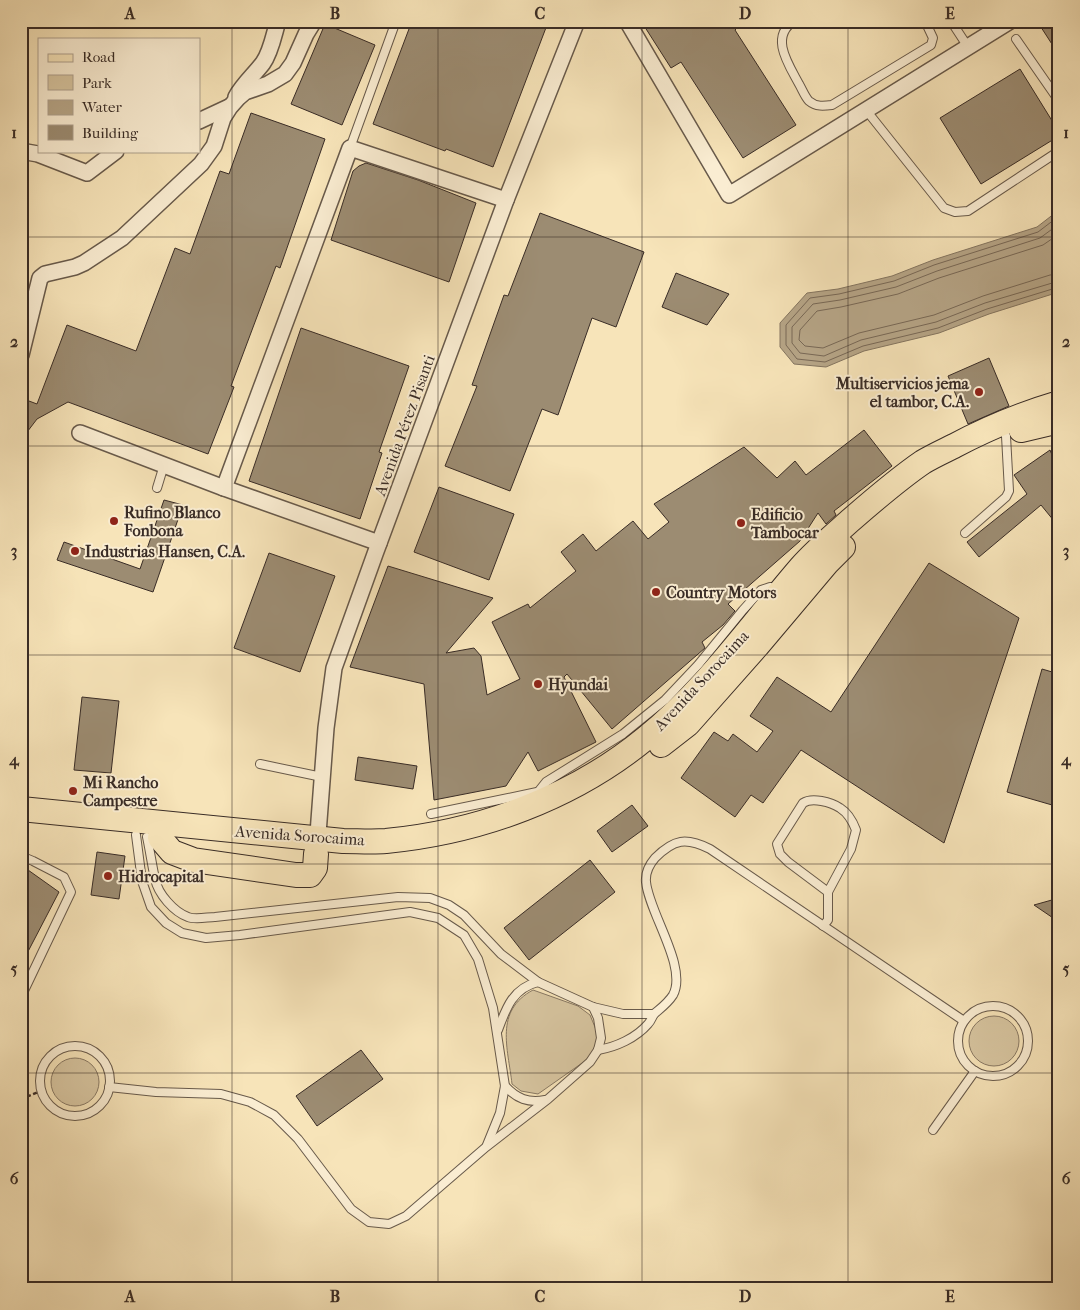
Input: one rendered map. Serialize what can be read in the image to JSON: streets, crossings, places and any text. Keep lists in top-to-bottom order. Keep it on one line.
{"streets":{"main road":["Avenida Sorocaima"],"street":["Avenida Pérez Pisanti"]},"crossings":[["Avenida Pérez Pisanti","Avenida Sorocaima"]],"places":["Multiservicios jema el tambor, C.A.","Rufino Blanco Fonbona","Edificio Tambocar","Industrias Hansen, C.A.","Country Motors","Hyundai","Mi Rancho Campestre","Hidrocapital"],"legend":["Road","Park","Water","Building"],"grid":{"columns":["A","B","C","D","E"],"rows":["1","2","3","4","5","6"]}}
